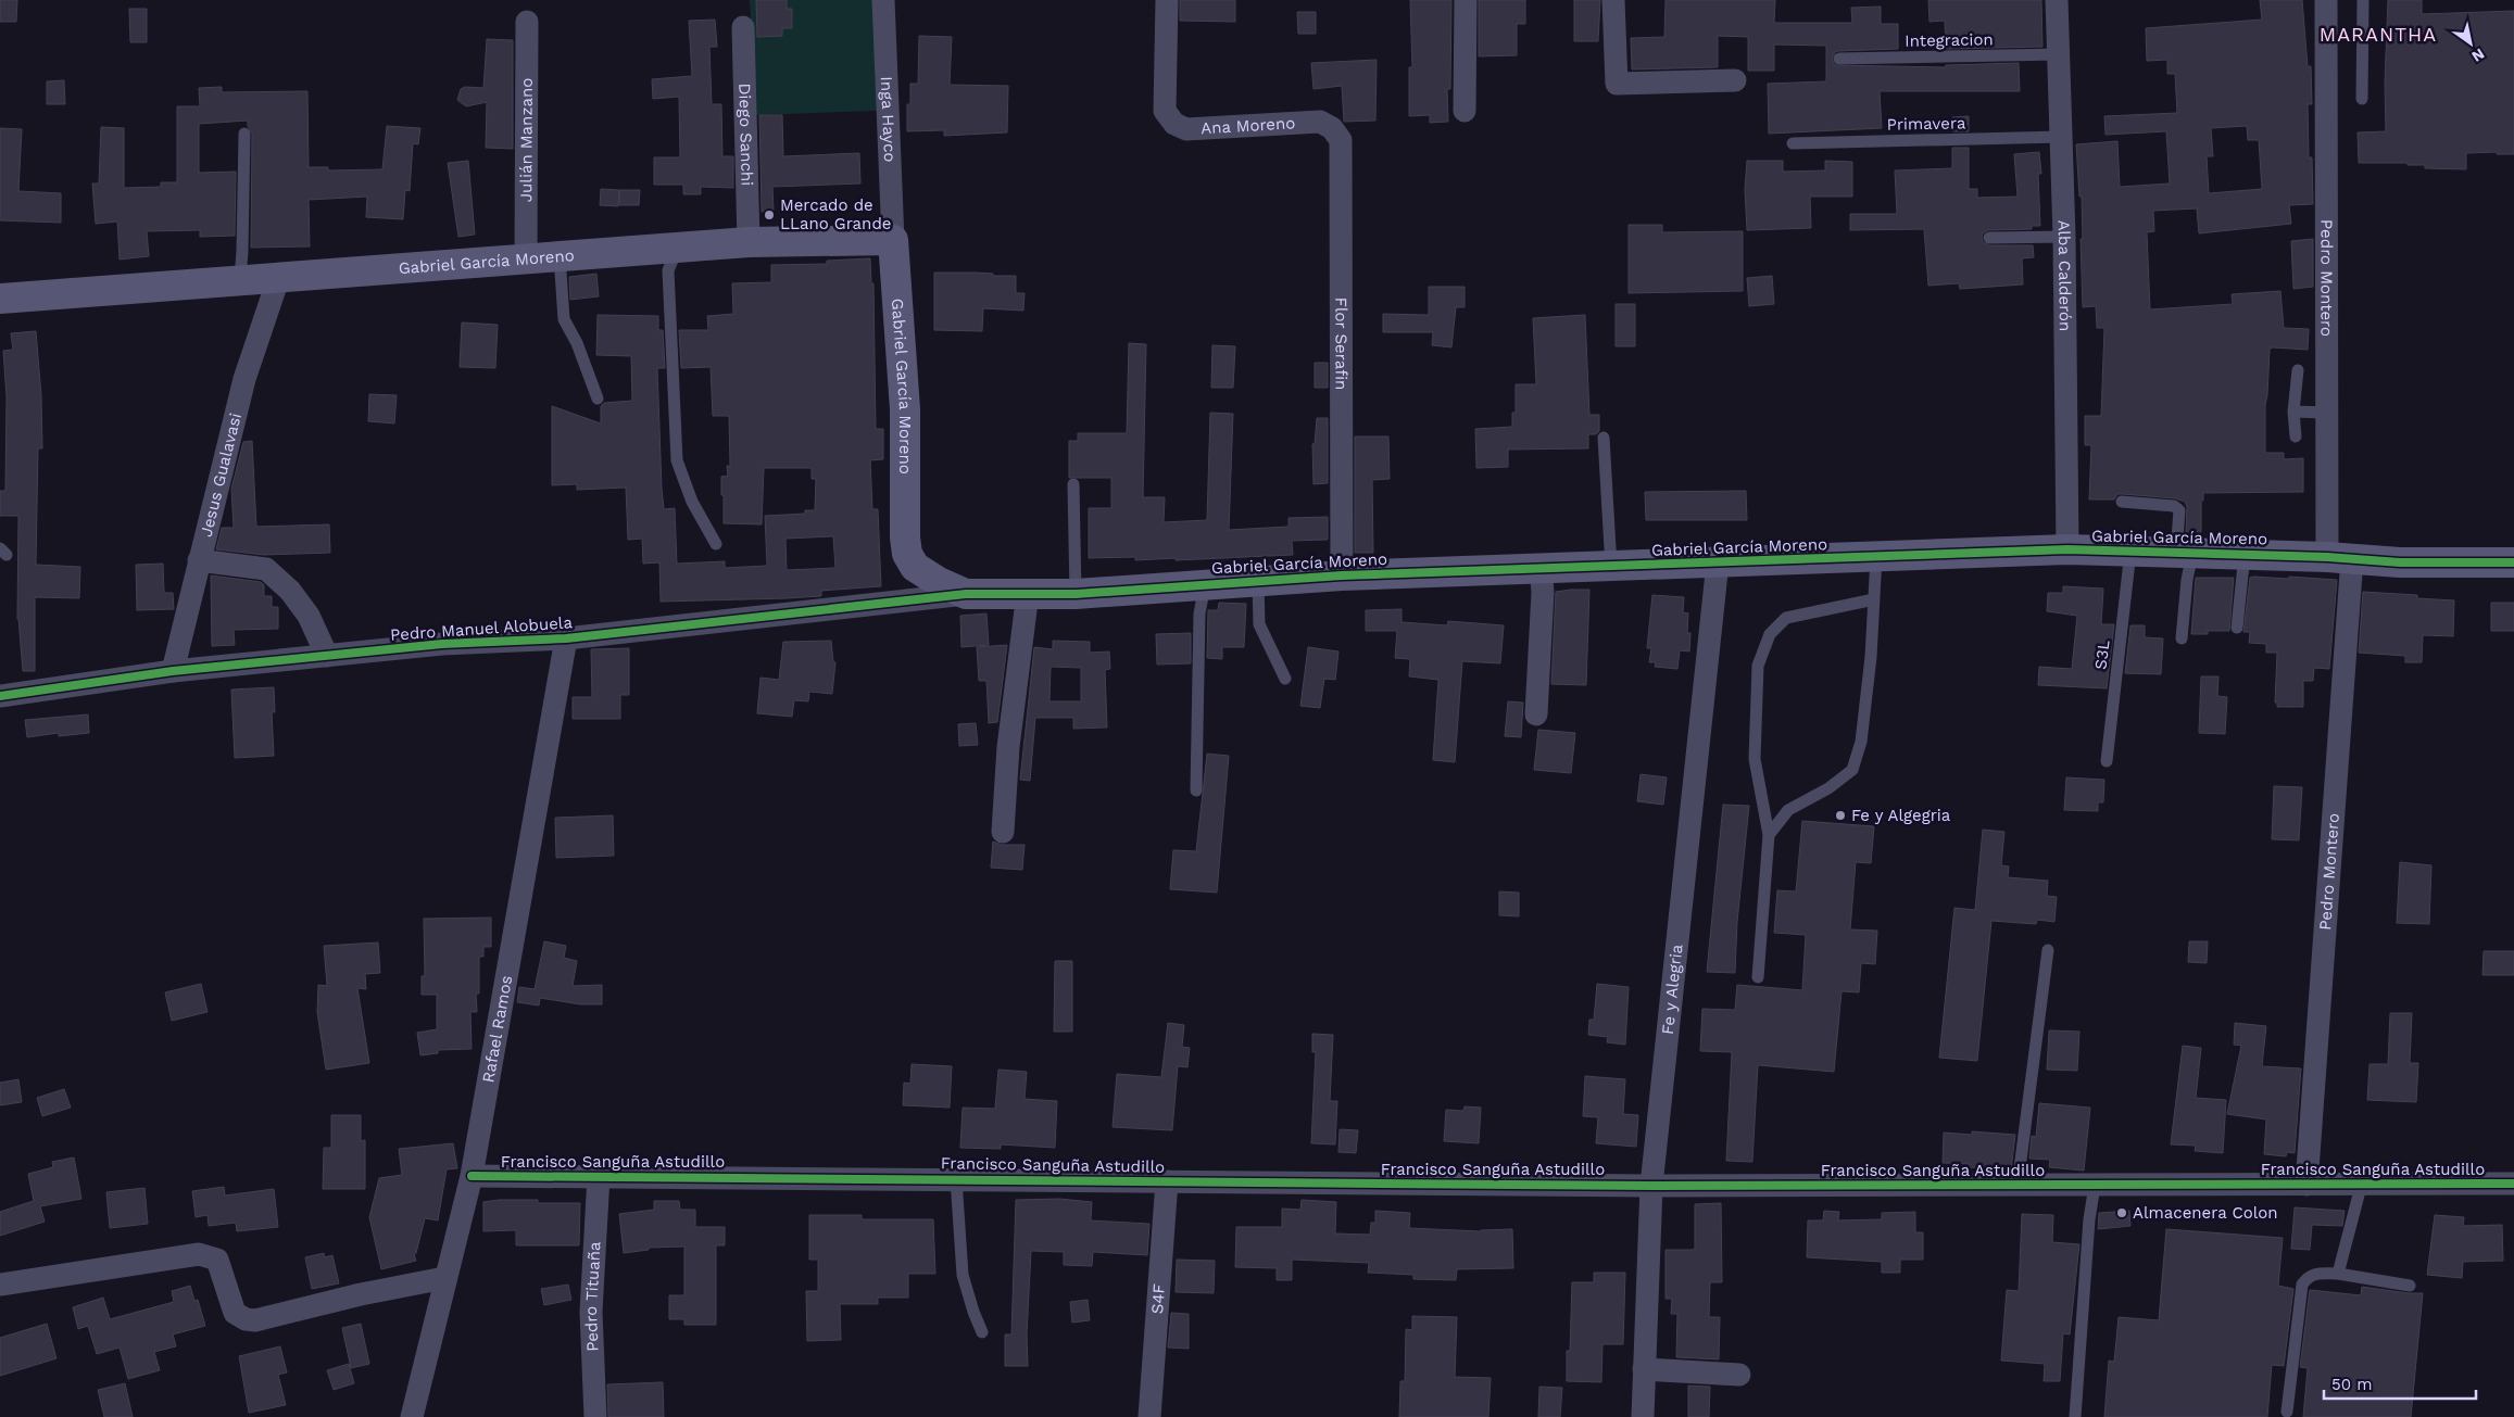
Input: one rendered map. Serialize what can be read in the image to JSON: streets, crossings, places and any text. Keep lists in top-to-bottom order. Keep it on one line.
{"streets":{"street":["Inga Hayco","Ana Moreno","Diego Sanchi","Julián Manzano","Gabriel García Moreno","Alba Calderón","Pedro Montero","Flor Serafin","Jesus Gualavasi","Pedro Manuel Alobuela","Fe y Alegria","Rafael Ramos","Francisco Sanguña Astudillo","Pedro Tituaña","S4F"],"lane":["Integracion","Primavera","S3L"]},"crossings":[["Integracion","Alba Calderón"],["Inga Hayco","Gabriel García Moreno"],["Primavera","Alba Calderón"],["Ana Moreno","Flor Serafin"],["Diego Sanchi","Gabriel García Moreno"],["Julián Manzano","Gabriel García Moreno"],["Gabriel García Moreno","Alba Calderón"],["Gabriel García Moreno","Pedro Montero"],["Gabriel García Moreno","Flor Serafin"],["Gabriel García Moreno","Jesus Gualavasi"],["Gabriel García Moreno","Pedro Manuel Alobuela"],["Gabriel García Moreno","S3L"],["Gabriel García Moreno","Fe y Alegria"],["Pedro Montero","Francisco Sanguña Astudillo"],["Jesus Gualavasi","Pedro Manuel Alobuela"],["Pedro Manuel Alobuela","Rafael Ramos"],["Fe y Alegria","Francisco Sanguña Astudillo"],["Rafael Ramos","Francisco Sanguña Astudillo"],["Francisco Sanguña Astudillo","Pedro Tituaña"],["Francisco Sanguña Astudillo","S4F"]],"districts":["MARANTHA"],"places":["Mercado de LLano Grande","Fe y Algegria","Almacenera Colon"],"scale_bar":"50 m","north":"bottom right"}
